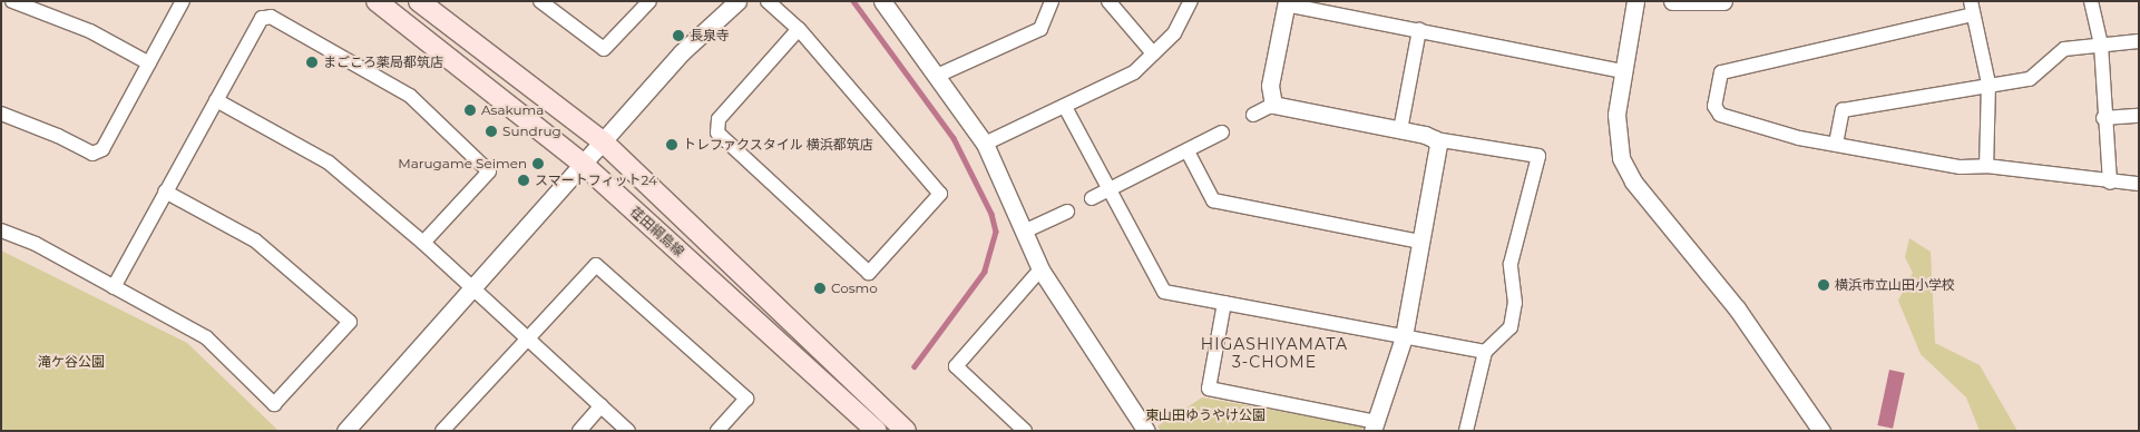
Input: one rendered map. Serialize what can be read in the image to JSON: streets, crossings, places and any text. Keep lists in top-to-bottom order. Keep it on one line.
{"streets":{"main road":["荏田綱島線"]},"districts":["HIGASHIYAMATA 3-CHOME"],"parks":["滝ケ谷公園","東山田ゆうやけ公園"],"places":["長泉寺","まごころ薬局都筑店","Asakuma","Sundrug","トレファクスタイル 横浜都筑店","Marugame Seimen","スマートフィット24","横浜市立山田小学校","Cosmo"]}
